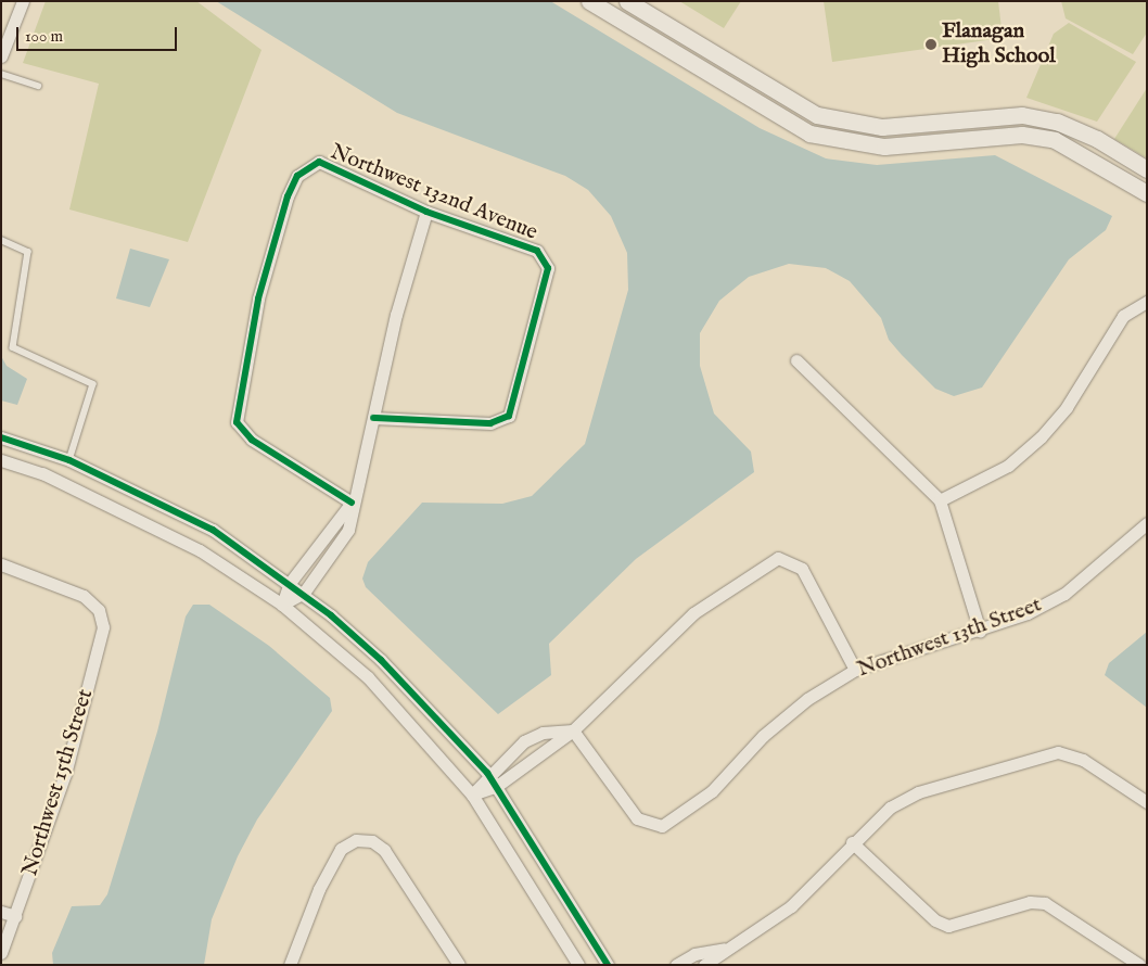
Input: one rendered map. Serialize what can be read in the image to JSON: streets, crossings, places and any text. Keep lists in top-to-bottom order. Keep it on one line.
{"streets":{"street":["Northwest 132nd Avenue","Northwest 13th Street","Northwest 15th Street"]},"places":["Flanagan High School"],"scale_bar":"100 m"}
